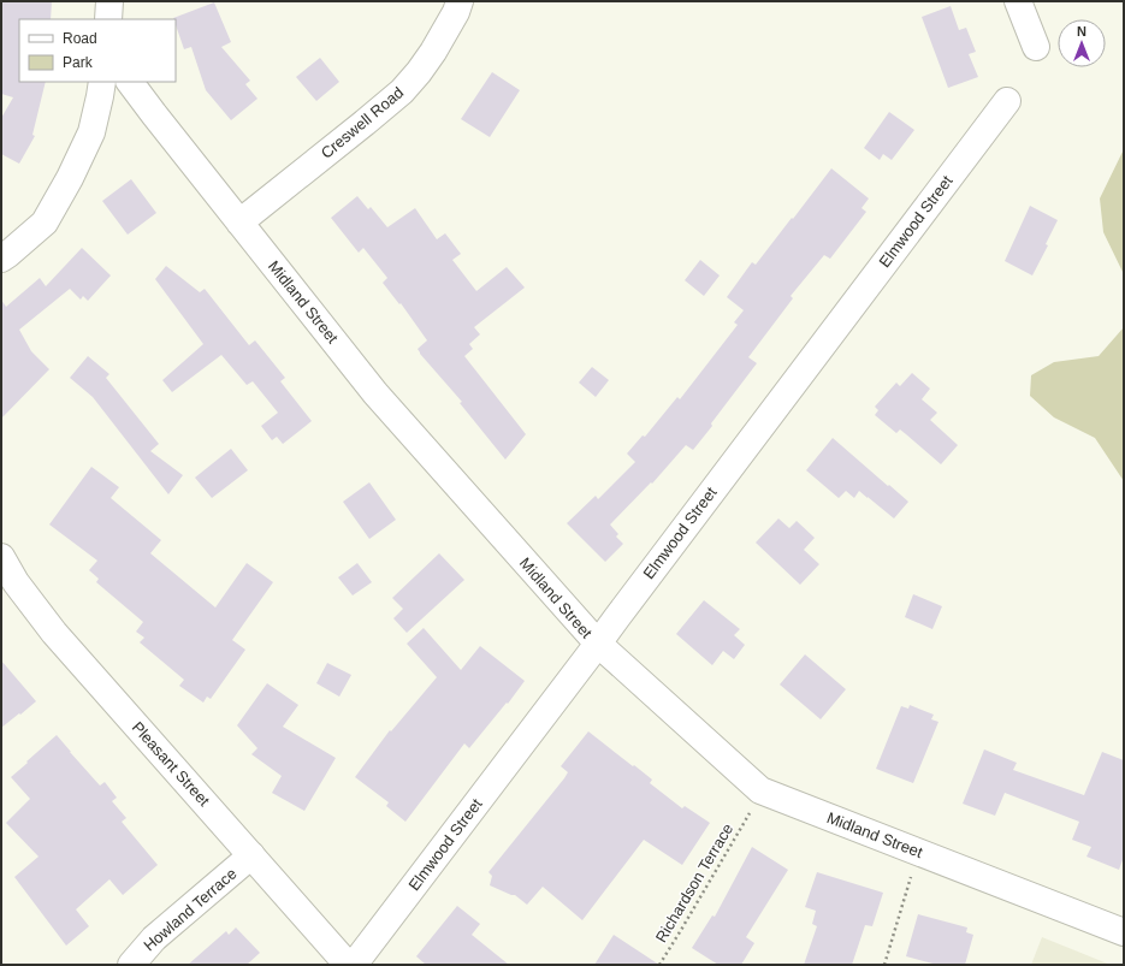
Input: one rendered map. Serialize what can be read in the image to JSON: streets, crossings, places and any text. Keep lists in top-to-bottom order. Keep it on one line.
{"streets":{"street":["Creswell Road","Elmwood Street","Midland Street","Pleasant Street","Howland Terrace"],"path":["Richardson Terrace"]},"crossings":[["Creswell Road","Midland Street"],["Elmwood Street","Midland Street"],["Pleasant Street","Howland Terrace"]],"legend":["Road","Park"],"north":"top"}
